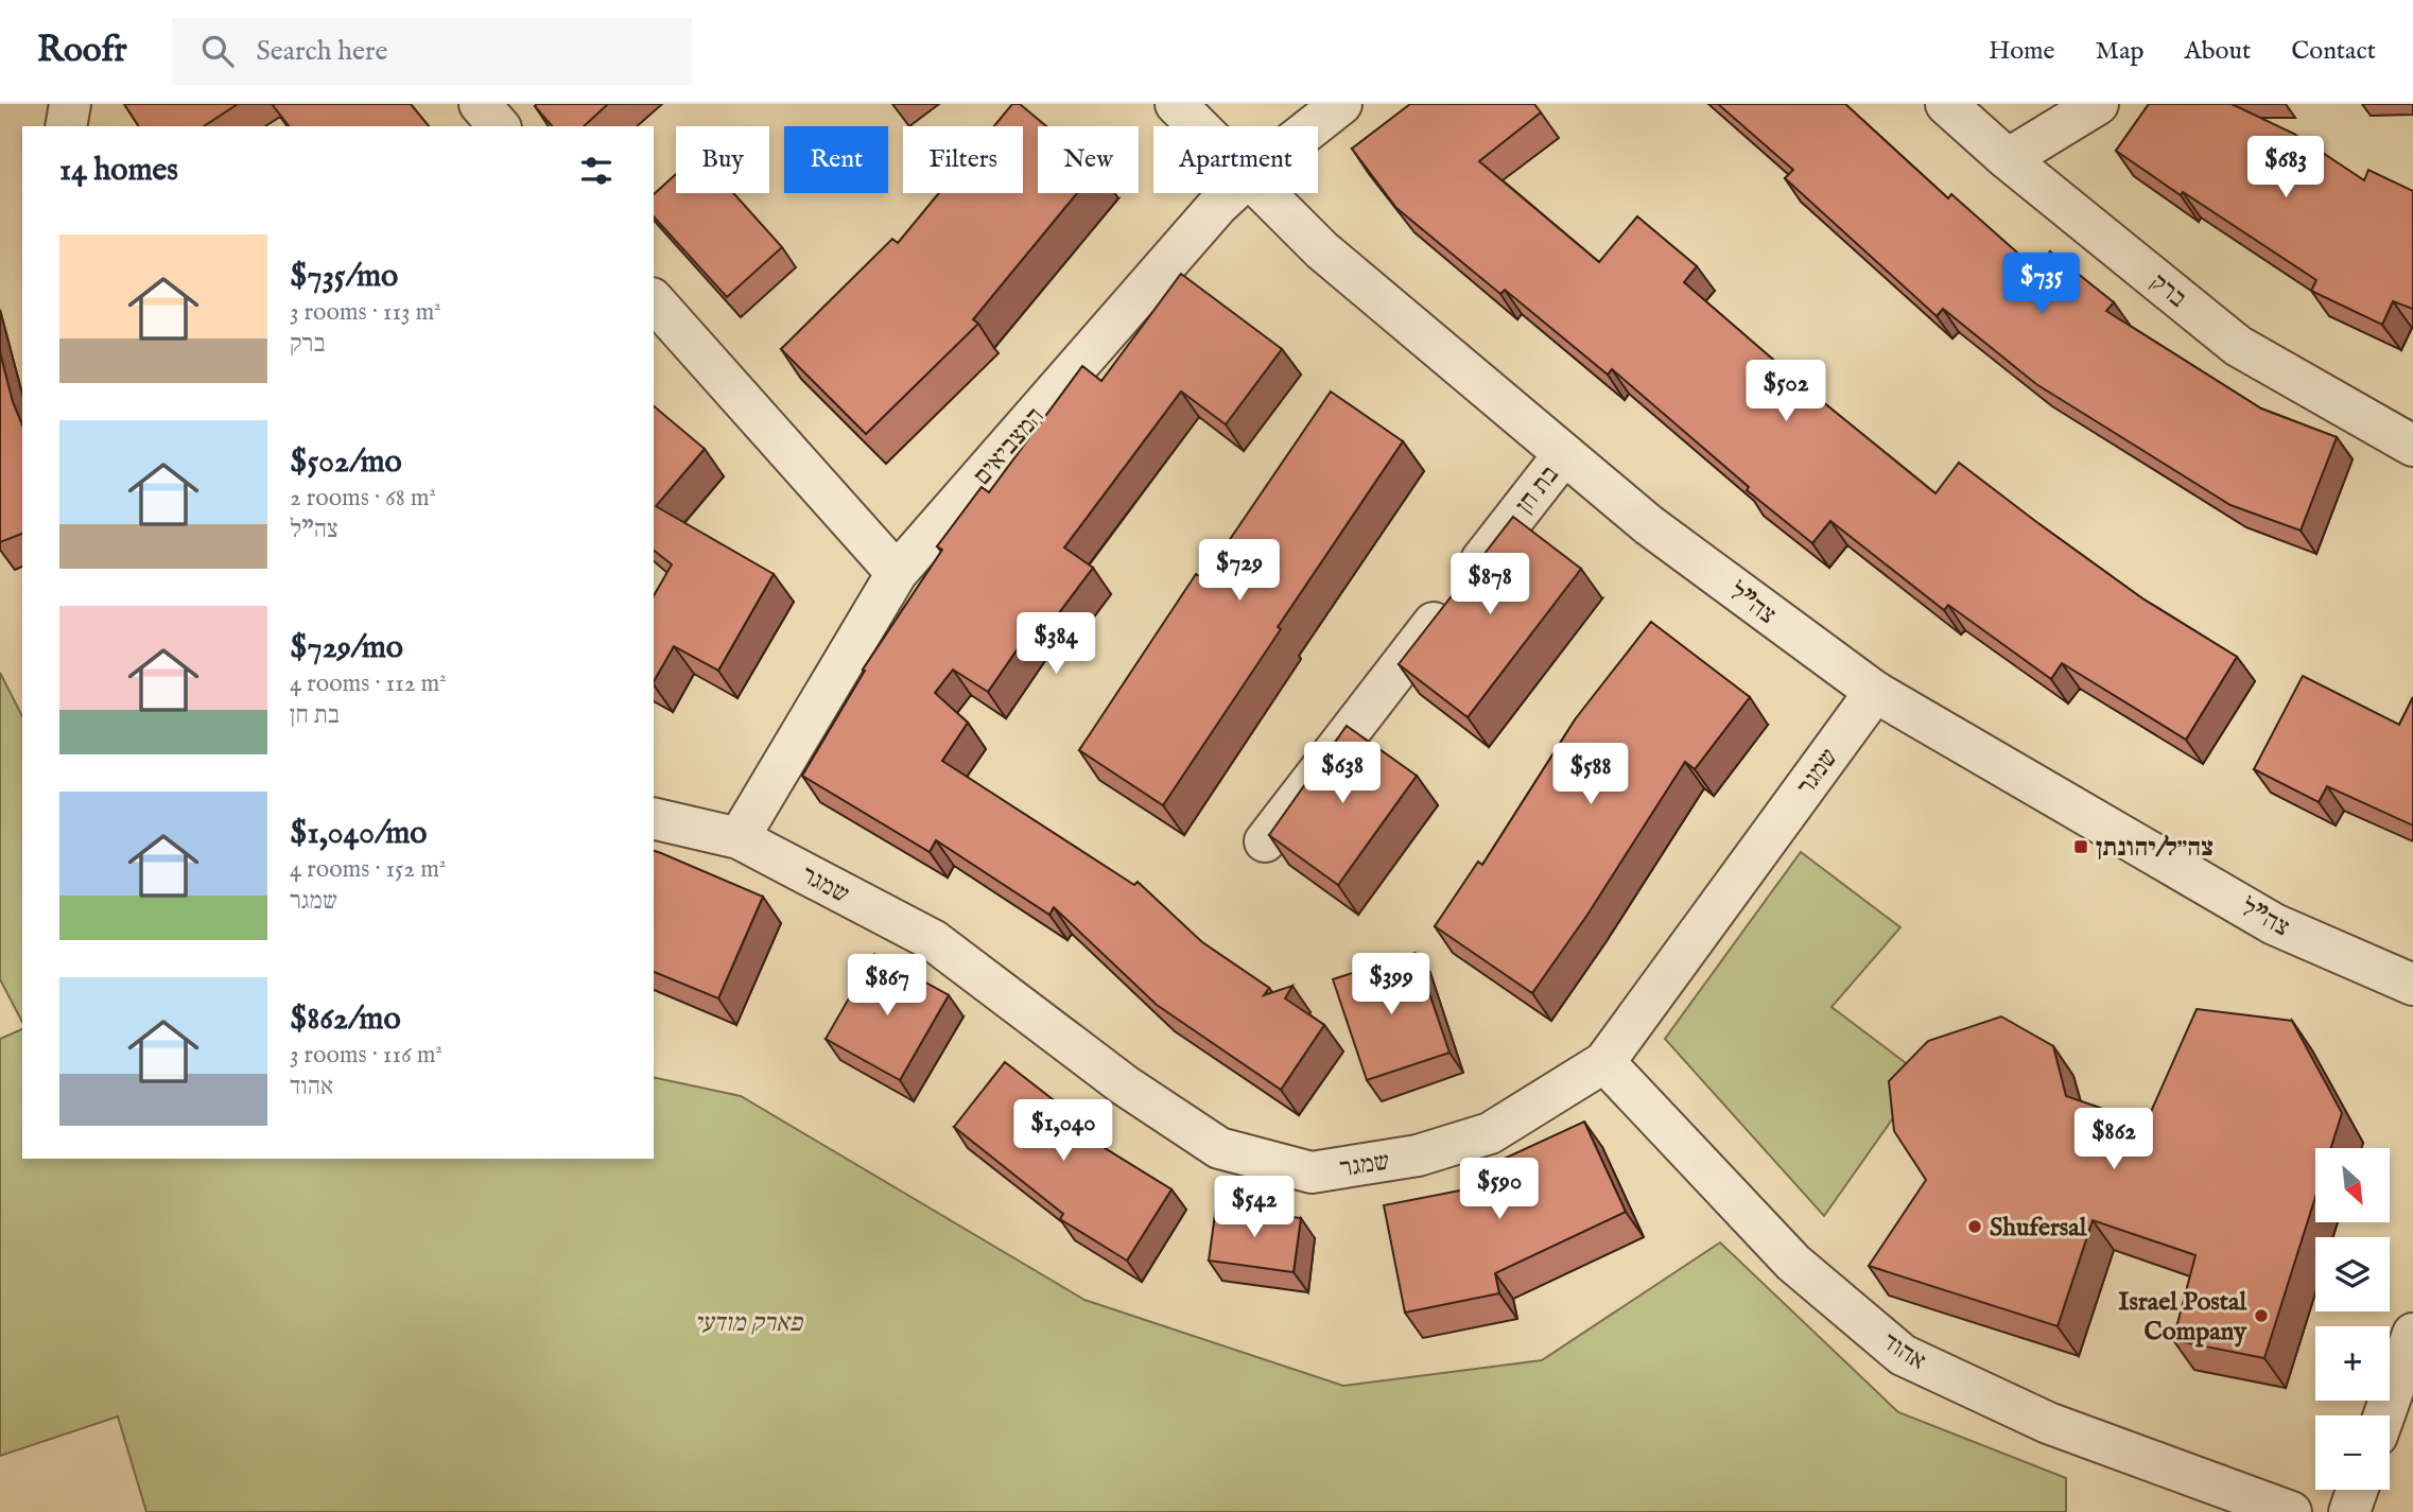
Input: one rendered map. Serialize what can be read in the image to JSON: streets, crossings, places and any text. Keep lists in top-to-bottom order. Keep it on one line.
{"streets":{"street":["ברק","המצביאים","בת חן","צה\"ל","שמגר","אהוד"]},"crossings":[["המצביאים","שמגר"],["בת חן","צה\"ל"],["צה\"ל","שמגר"],["שמגר","אהוד"]],"parks":["פארק מודעי"],"places":{"transit":["צה״ל/יהונתן"],"other":["Shufersal","Israel Postal Company"]},"north":"bottom right","page":{"header":"Roofr","search":"Search here","nav":["Home","Map","About","Contact"],"chip":["Buy","Rent","Filters","New","Apartment"],"heading":"14 homes","price":["$683","$735","$502","$729","$878","$384","$638","$588","$399","$867","$1,040","$862","$590","$542"],"list":[{"name":"$735/mo","note":"3 rooms · 113 m² · ברק"},{"name":"$502/mo","note":"2 rooms · 68 m² · צה\"ל"},{"name":"$729/mo","note":"4 rooms · 112 m² · בת חן"},{"name":"$1,040/mo","note":"4 rooms · 152 m² · שמגר"},{"name":"$862/mo","note":"3 rooms · 116 m² · אהוד"}],"map_buttons":["+","−"]}}
